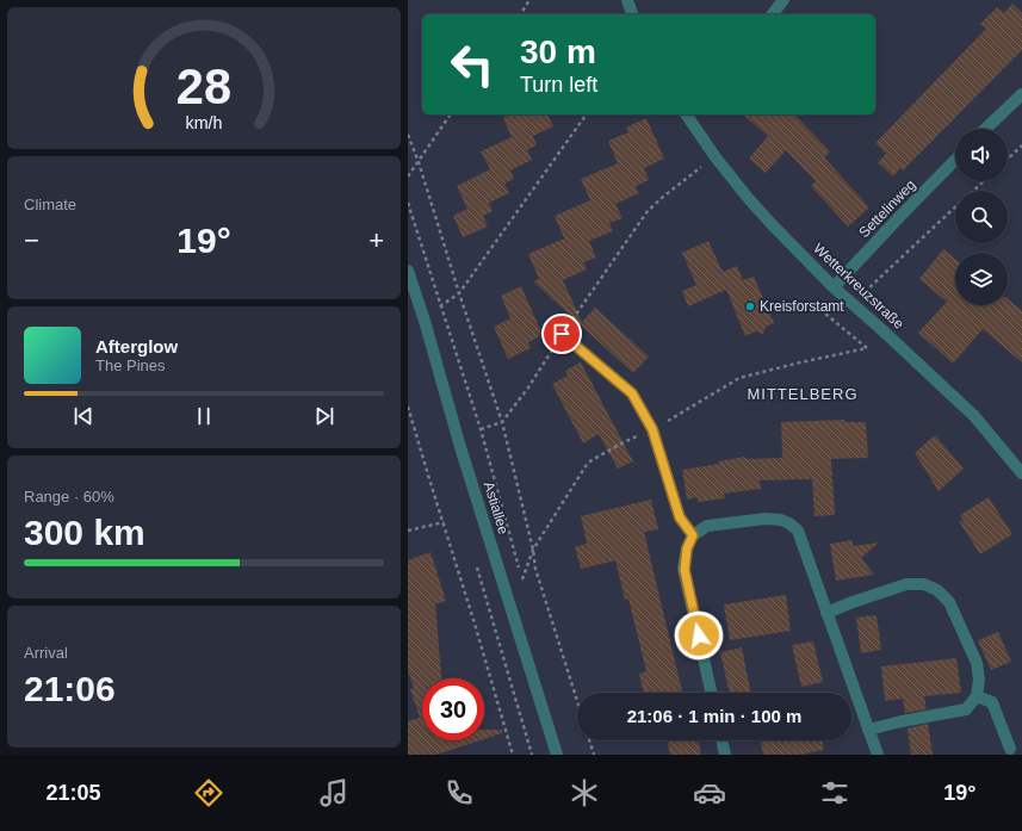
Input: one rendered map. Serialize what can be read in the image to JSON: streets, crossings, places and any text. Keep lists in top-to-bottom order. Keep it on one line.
{"streets":{"street":["Settelinweg","Wetterkreuzstraße","Astiallee"]},"crossings":[["Settelinweg","Wetterkreuzstraße"]],"districts":["MITTELBERG"],"places":["Kreisforstamt"],"page":{"turn":["30 m","Turn left"],"tile":["Climate",["Range · 60%","300 km"],["Arrival","21:06"]],"heat":["−","19°","+"],"song":["Afterglow","The Pines"],"limit":"30","trip":"21:06 · 1 min · 100 m","tabs":["21:05","19°"],"gauge":["28","km/h"]}}
